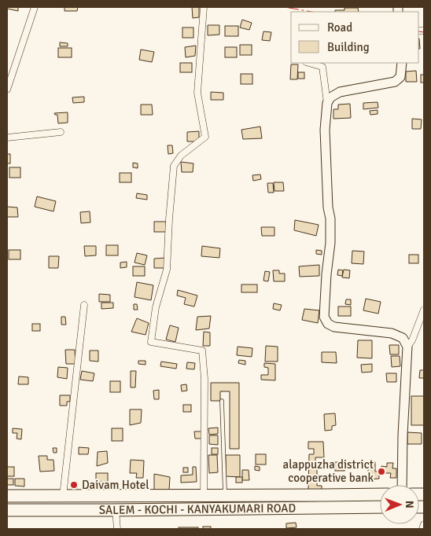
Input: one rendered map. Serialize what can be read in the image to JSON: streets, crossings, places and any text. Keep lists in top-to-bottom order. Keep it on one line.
{"streets":{"highway":["SALEM - KOCHI - KANYAKUMARI ROAD"]},"places":["alappuzha district cooperative bank","Daivam Hotel"],"legend":["Road","Building"],"north":"right"}
